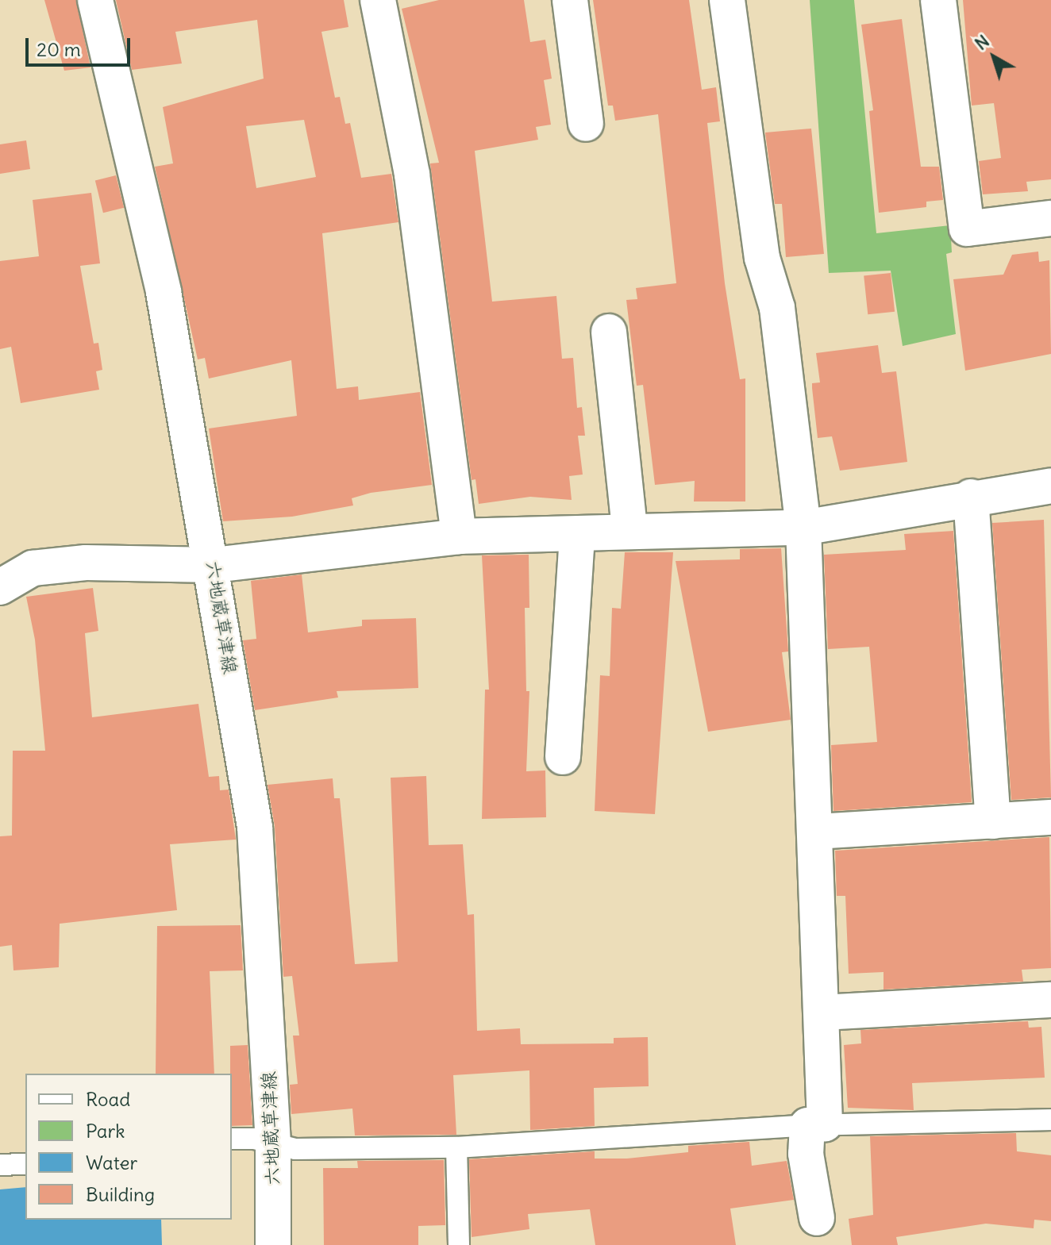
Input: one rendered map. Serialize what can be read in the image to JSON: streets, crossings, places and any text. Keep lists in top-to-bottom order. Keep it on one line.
{"streets":{"street":["六地蔵草津線"]},"legend":["Road","Park","Water","Building"],"scale_bar":"20 m","north":"top left"}
